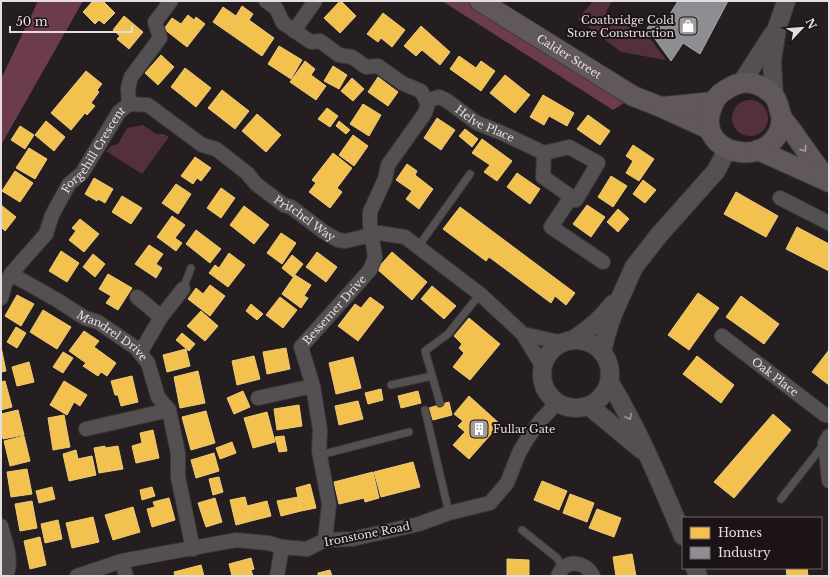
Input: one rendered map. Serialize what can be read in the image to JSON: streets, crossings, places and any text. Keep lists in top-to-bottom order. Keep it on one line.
{"streets":{"main road":["Calder Street"],"street":["Helve Place","Forgehill Crescent","Pritchel Way","Bessemer Drive","Mandrel Drive","Oak Place","Ironstone Road"]},"crossings":[["Forgehill Crescent","Pritchel Way"],["Forgehill Crescent","Mandrel Drive"],["Pritchel Way","Bessemer Drive"],["Pritchel Way","Ironstone Road"],["Bessemer Drive","Ironstone Road"],["Mandrel Drive","Ironstone Road"]],"places":{"shop":["Coatbridge Cold Store Construction"],"building":["Fullar Gate"]},"legend":["Homes","Industry"],"scale_bar":"50 m","north":"top right"}
